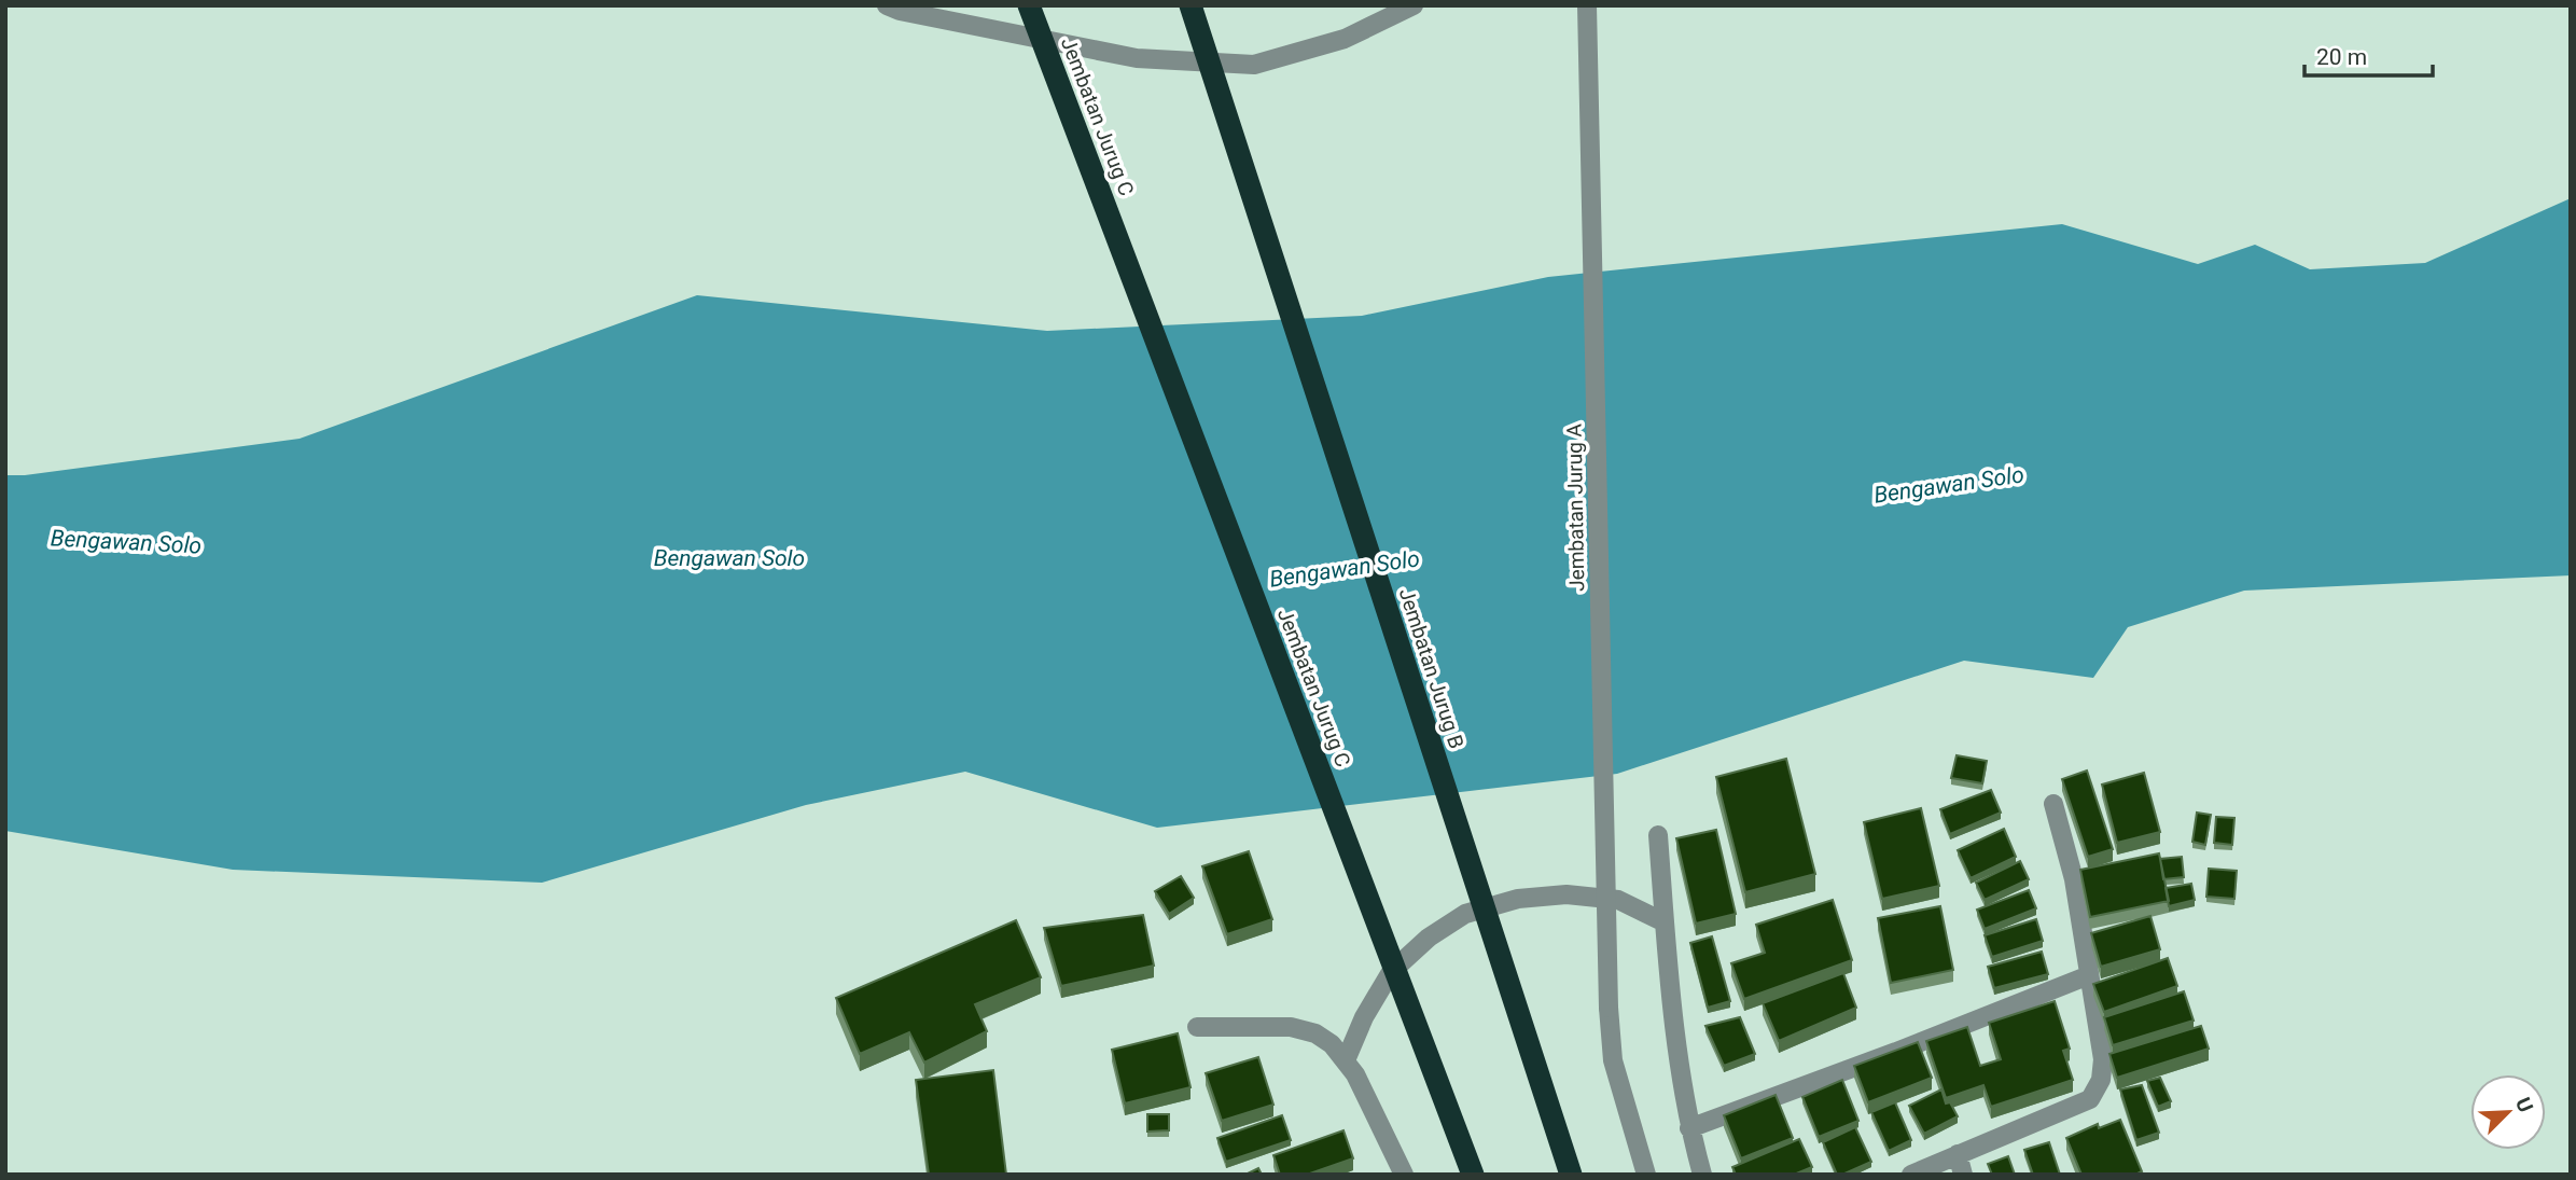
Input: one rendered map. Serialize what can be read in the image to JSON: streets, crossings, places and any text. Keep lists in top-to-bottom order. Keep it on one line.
{"streets":{"highway":["Jembatan Jurug C","Jembatan Jurug B"],"street":["Jembatan Jurug A"]},"water":["Bengawan Solo"],"scale_bar":"20 m","north":"top right"}
